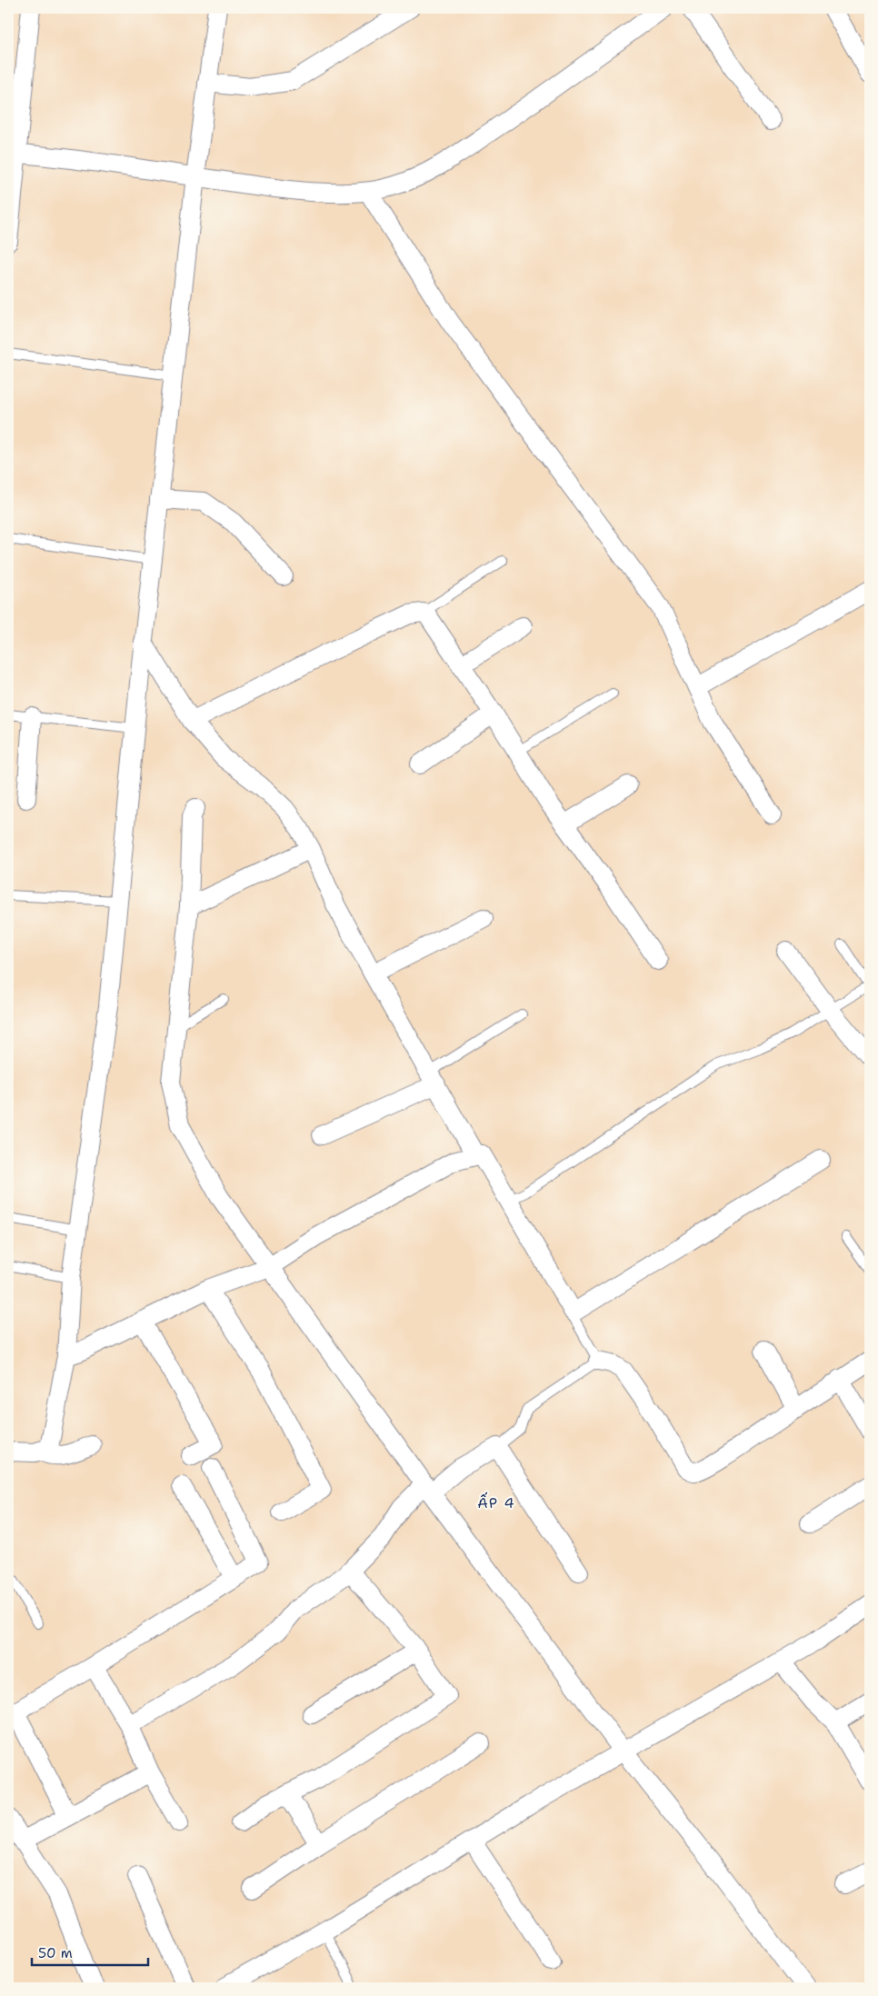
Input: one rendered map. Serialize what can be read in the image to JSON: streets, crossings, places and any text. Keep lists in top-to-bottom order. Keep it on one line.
{"districts":["ẤP 4"],"scale_bar":"50 m"}
